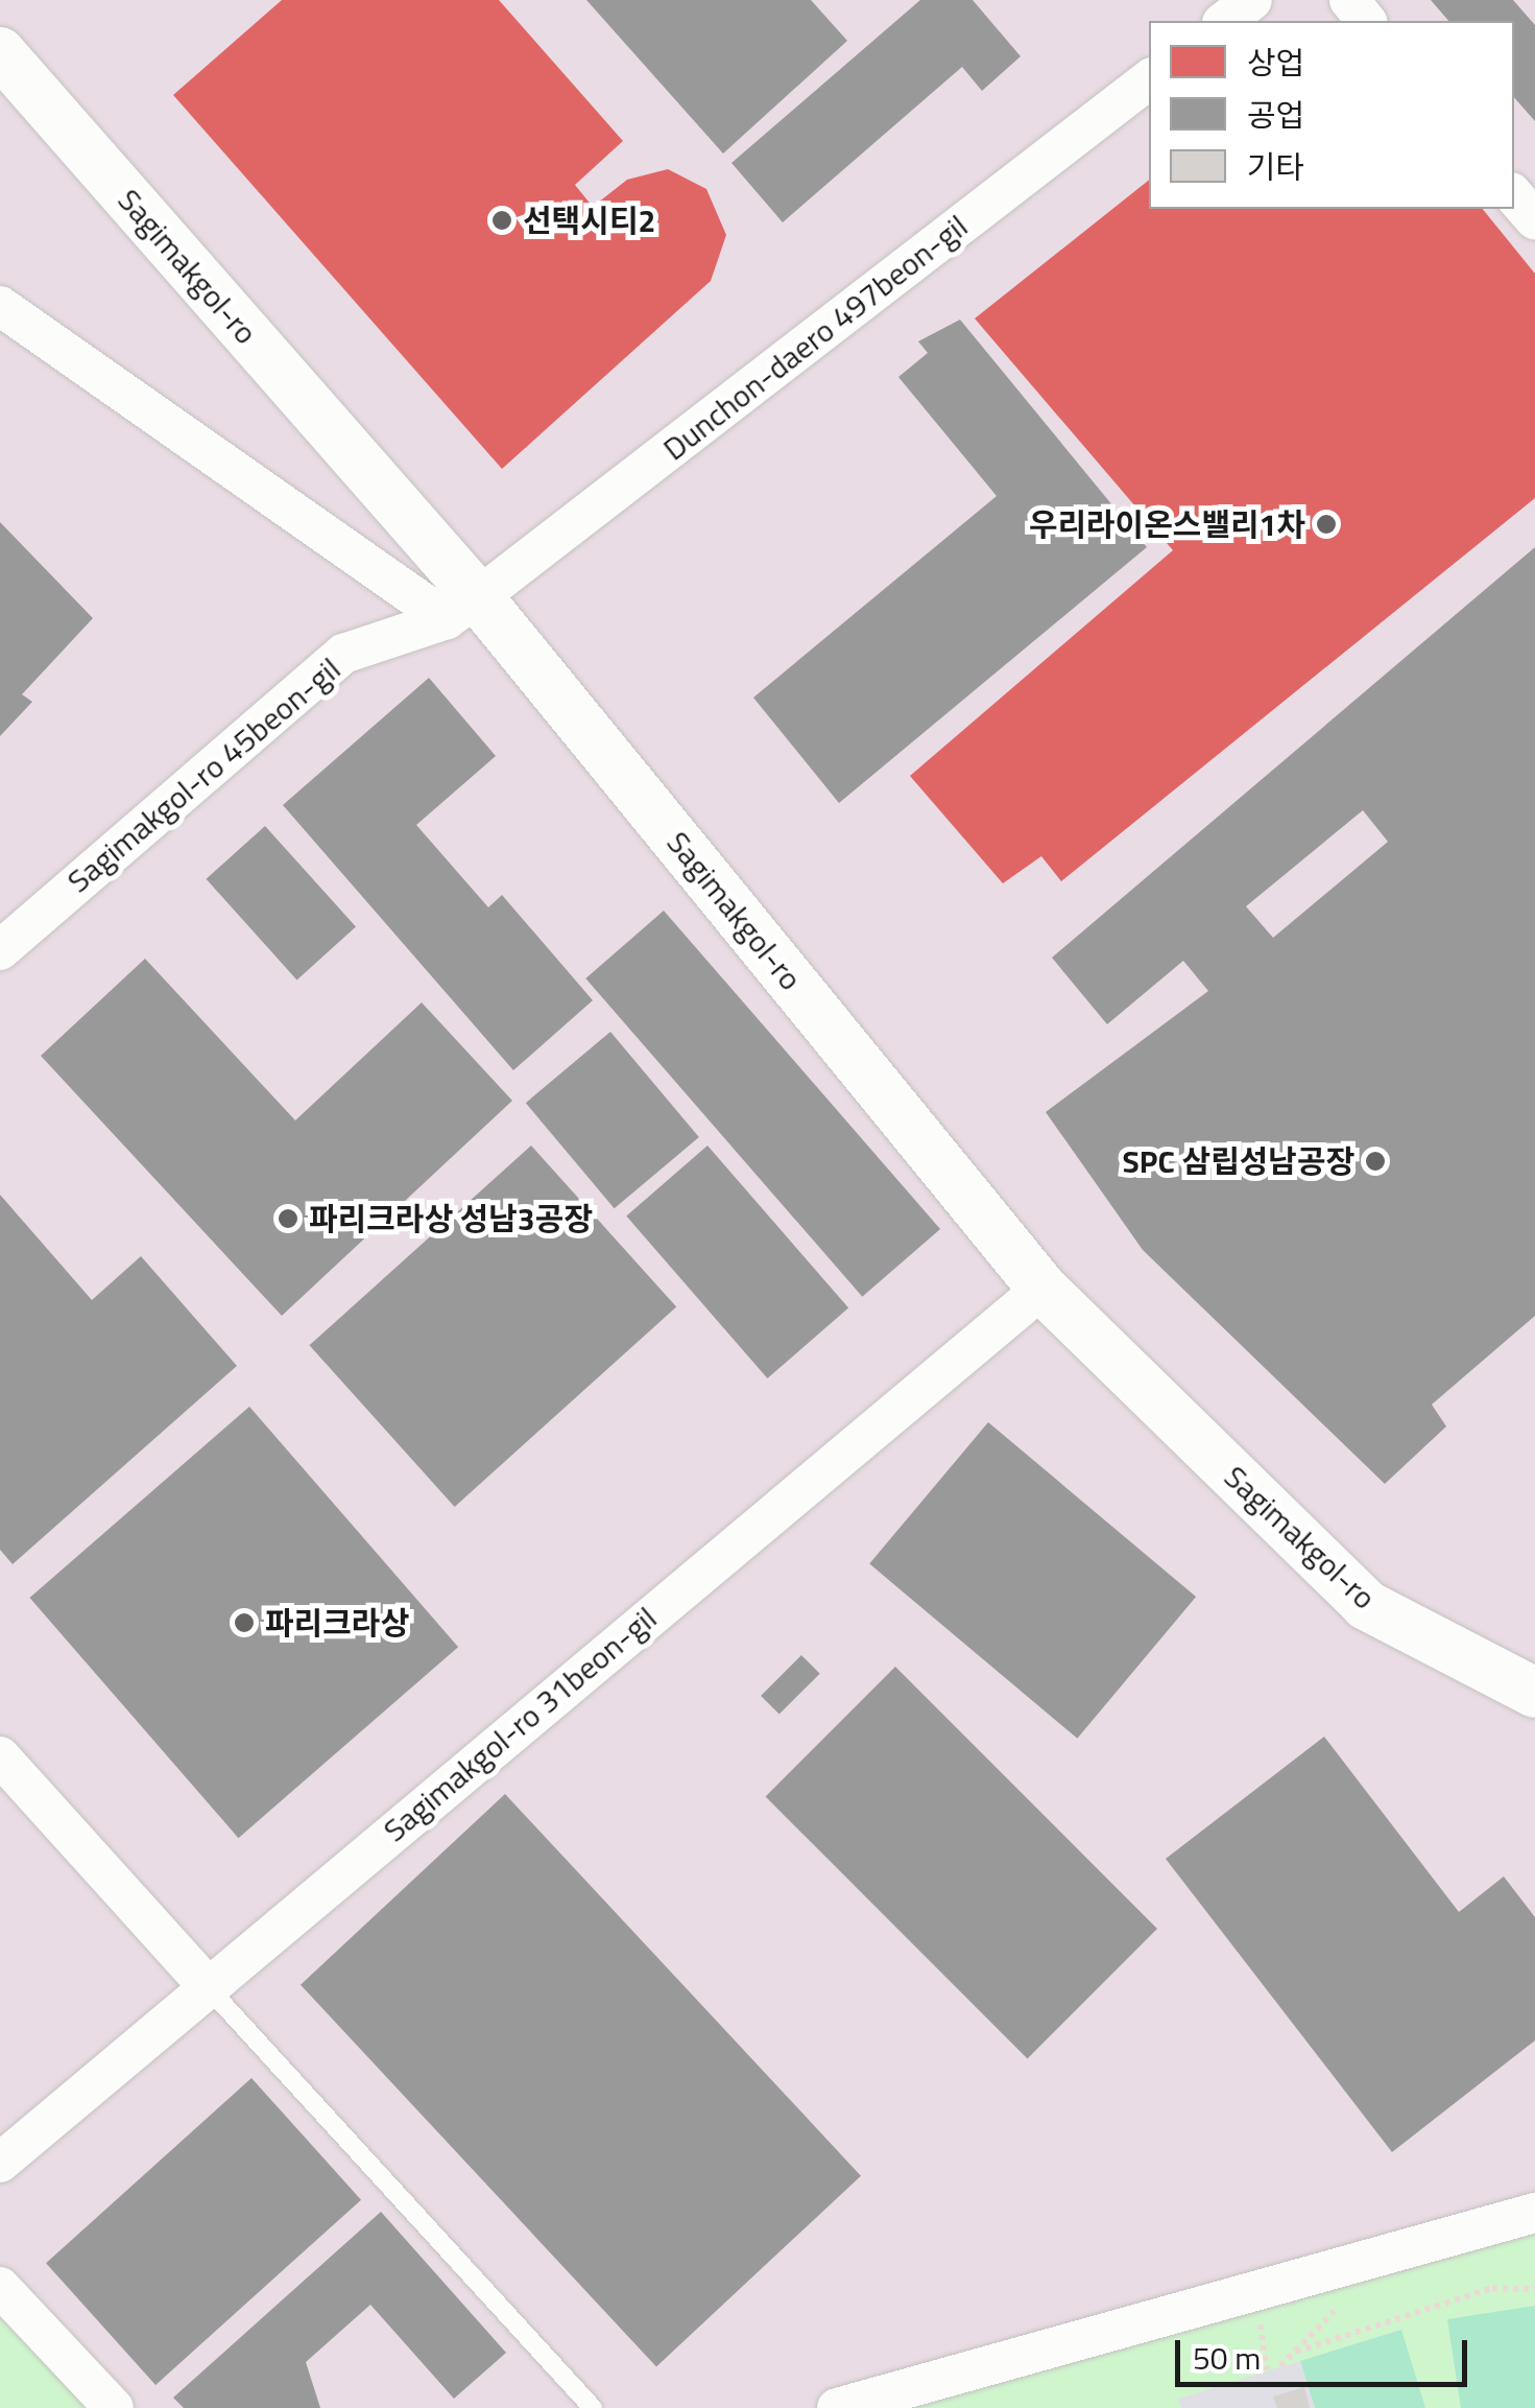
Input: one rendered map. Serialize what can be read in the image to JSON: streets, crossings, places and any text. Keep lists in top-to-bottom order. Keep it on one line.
{"streets":{"street":["Sagimakgol-ro","Dunchon-daero 497beon-gil","Sagimakgol-ro 45beon-gil","Sagimakgol-ro 31beon-gil"]},"crossings":[["Sagimakgol-ro","Dunchon-daero 497beon-gil"],["Sagimakgol-ro","Sagimakgol-ro 45beon-gil"],["Sagimakgol-ro","Sagimakgol-ro 31beon-gil"],["Dunchon-daero 497beon-gil","Sagimakgol-ro 45beon-gil"]],"places":["선택시티2","우리라이온스밸리1차","SPC 삼립성남공장","파리크라상 성남3공장","파리크라상"],"legend":["상업","공업","기타"],"scale_bar":"50 m"}
